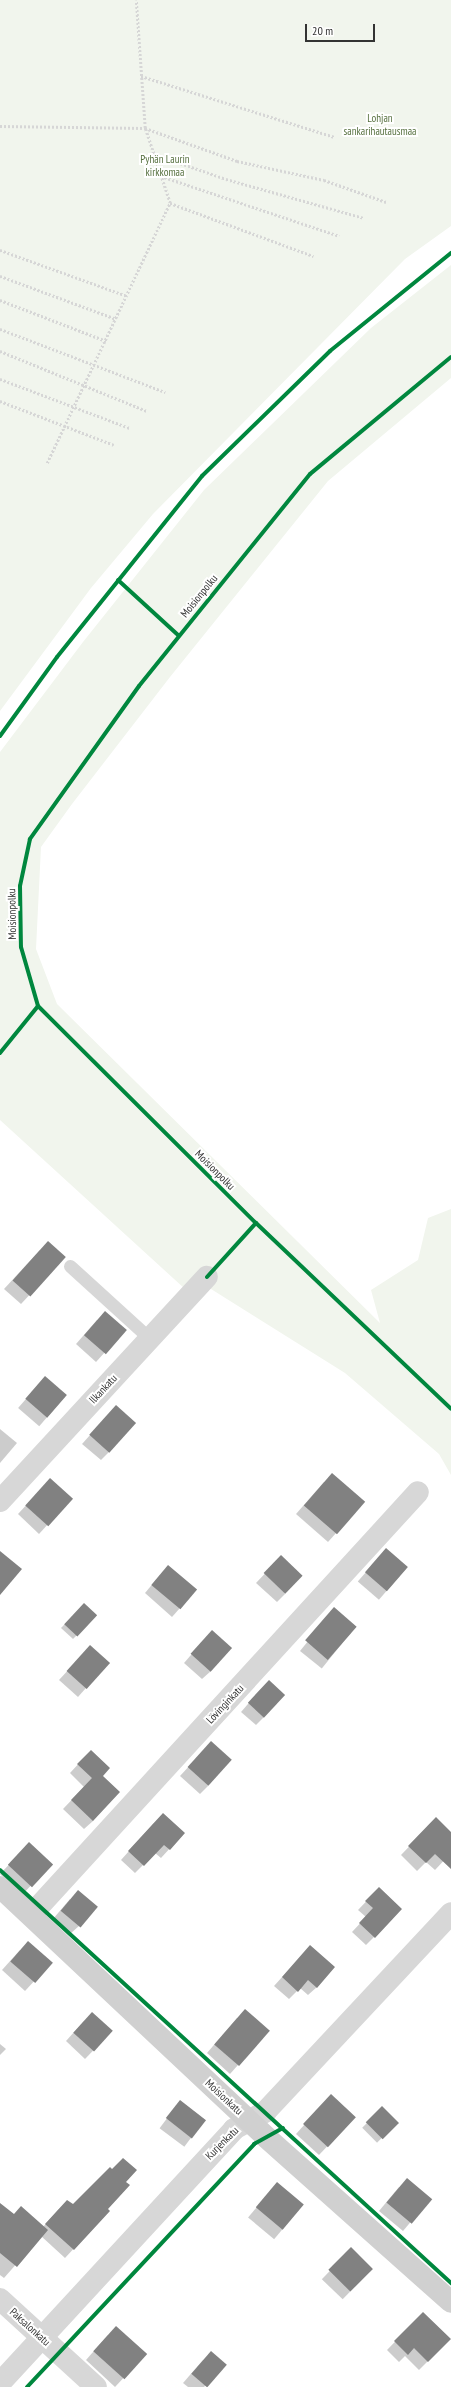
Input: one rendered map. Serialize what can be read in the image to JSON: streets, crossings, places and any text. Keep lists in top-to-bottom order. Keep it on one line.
{"streets":{"street":["Ilkankatu","Lövinginkatu","Moisionkatu","Kurjenkatu","Paksalonkatu"],"cycle path":["Moisionpolku"]},"crossings":[["Lövinginkatu","Moisionkatu"],["Moisionkatu","Kurjenkatu"],["Kurjenkatu","Paksalonkatu"]],"parks":["Lohjan sankarihautausmaa","Pyhän Laurin kirkkomaa"],"scale_bar":"20 m"}
